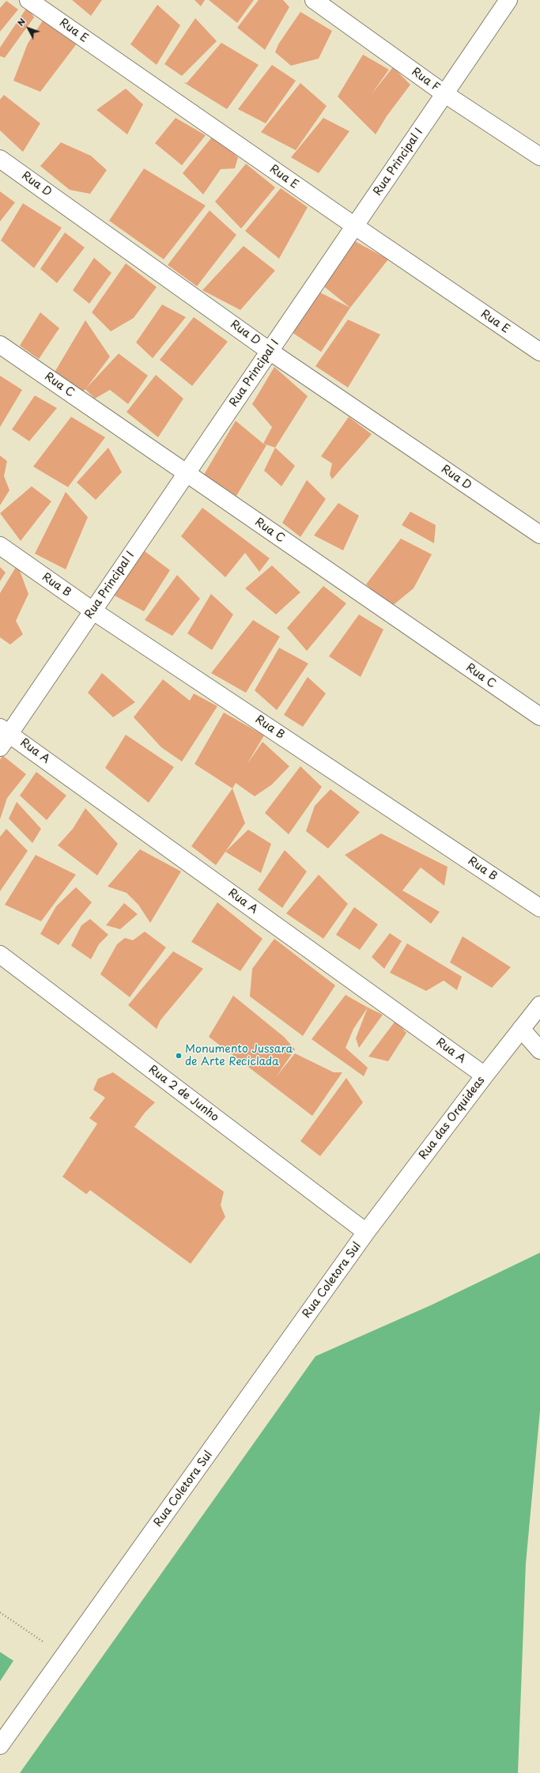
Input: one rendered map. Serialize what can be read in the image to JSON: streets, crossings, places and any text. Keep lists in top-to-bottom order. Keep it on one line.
{"streets":{"street":["Rua E","Rua F","Rua Principal I","Rua D","Rua C","Rua B","Rua A","Rua 2 de Junho","Rua das Orquideas","Rua Coletora Sul"]},"crossings":[["Rua E","Rua Principal I"],["Rua F","Rua Principal I"],["Rua Principal I","Rua D"],["Rua Principal I","Rua C"],["Rua Principal I","Rua B"],["Rua Principal I","Rua A"],["Rua A","Rua das Orquideas"],["Rua 2 de Junho","Rua das Orquideas"],["Rua 2 de Junho","Rua Coletora Sul"],["Rua das Orquideas","Rua Coletora Sul"]],"places":["Monumento Jussara de Arte Reciclada"],"north":"top left"}
